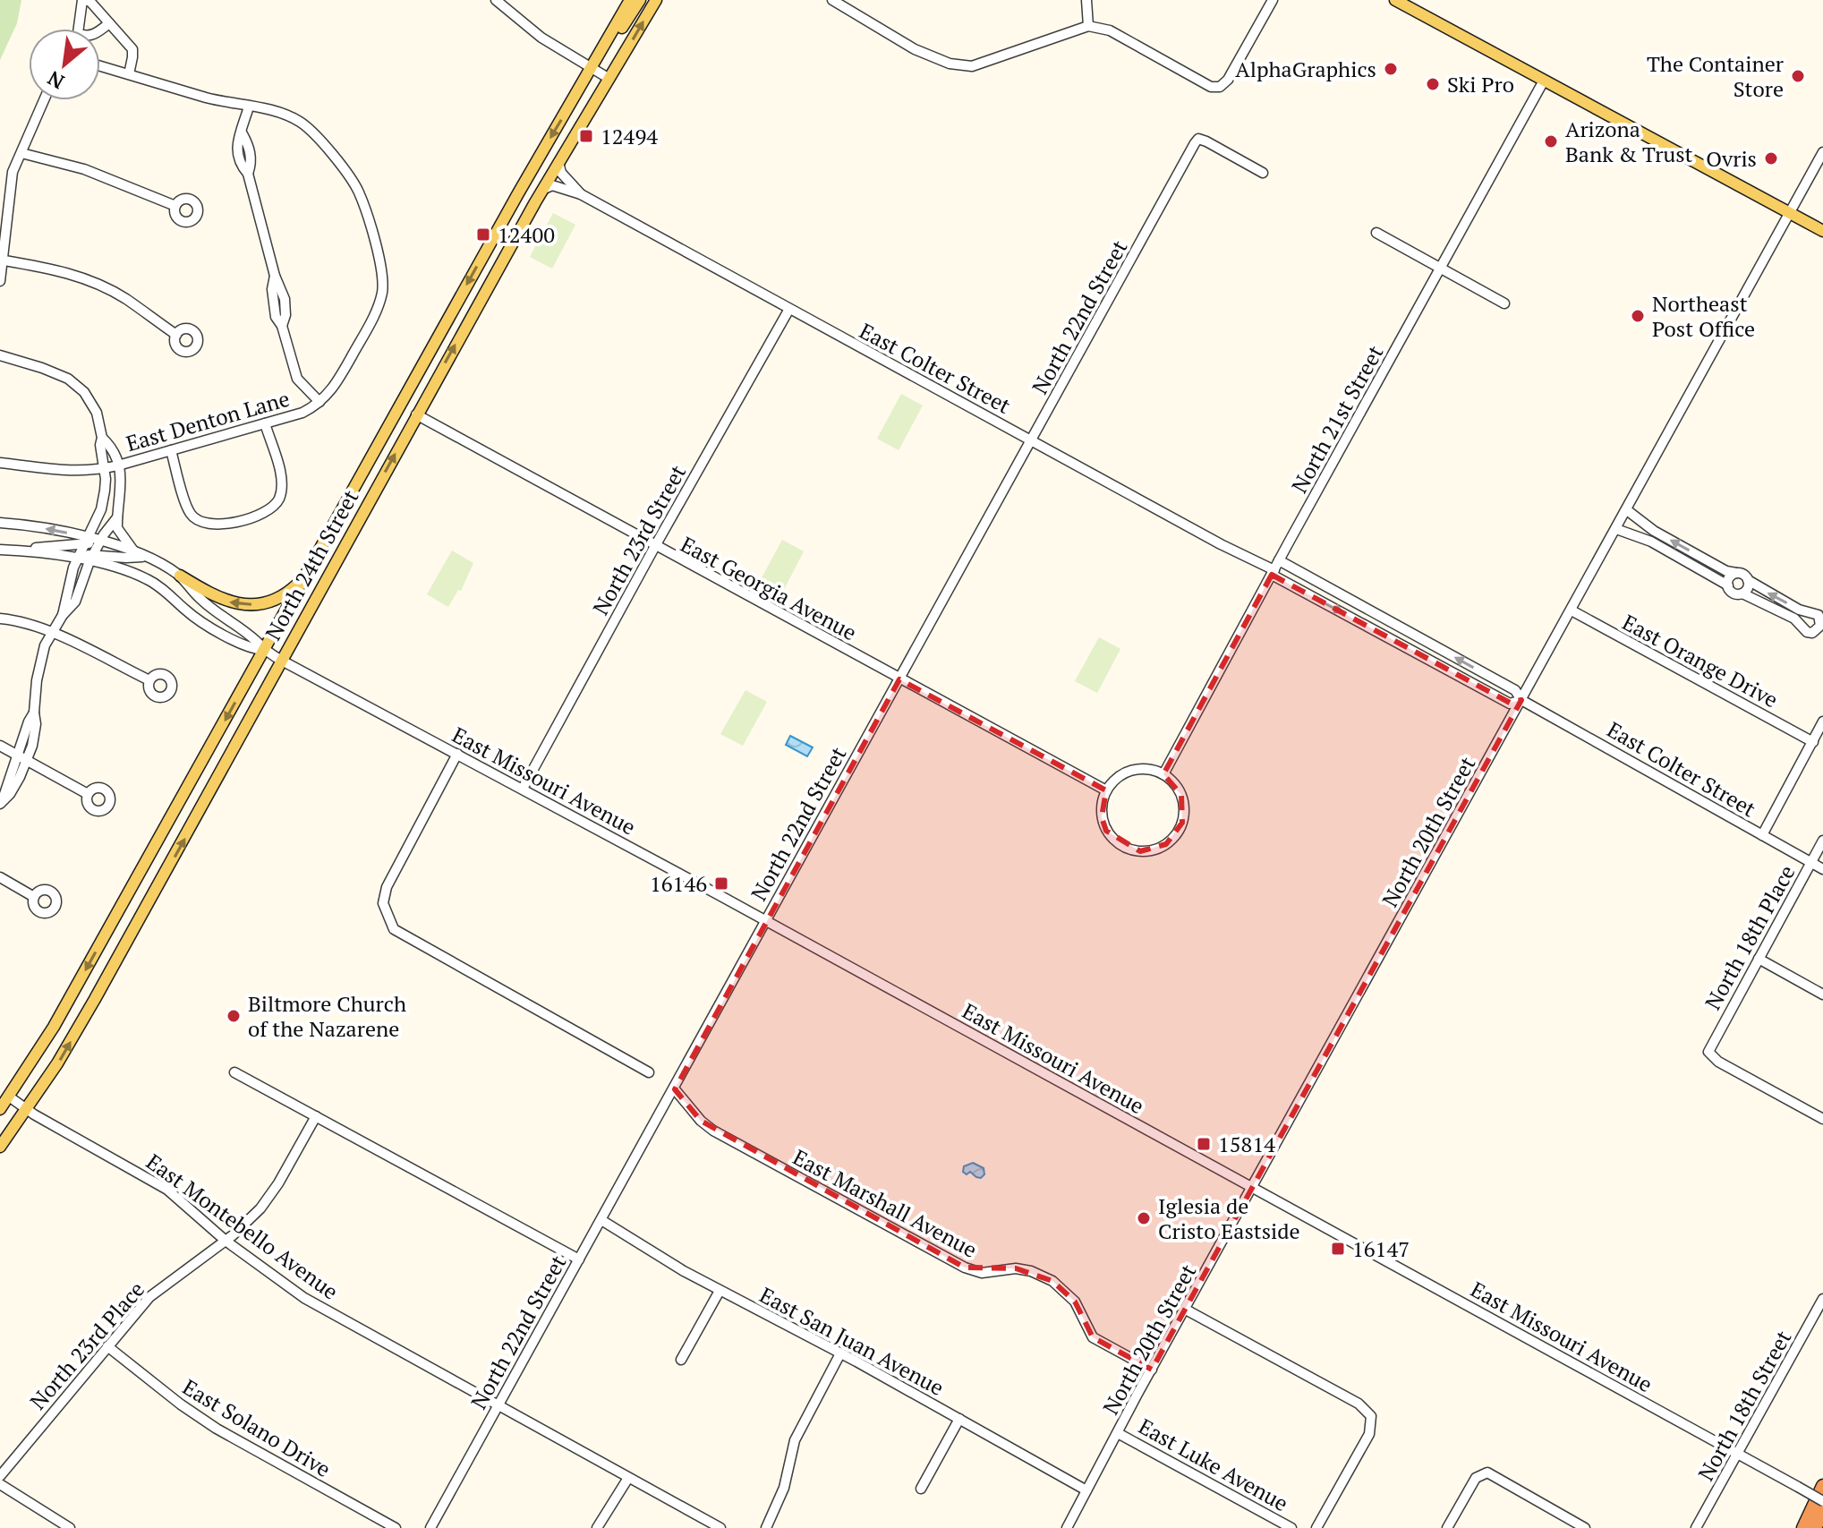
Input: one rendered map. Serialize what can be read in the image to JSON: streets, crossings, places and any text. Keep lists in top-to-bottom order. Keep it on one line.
{"streets":{"main road":["North 24th Street"],"street":["North 22nd Street","East Colter Street","North 21st Street","East Denton Lane","North 23rd Street","East Georgia Avenue","East Orange Drive","East Missouri Avenue","North 20th Street","North 18th Place","East Marshall Avenue","East Montebello Avenue","East San Juan Avenue","North 23rd Place","North 18th Street","East Solano Drive","East Luke Avenue"]},"crossings":[["North 22nd Street","East Colter Street"],["North 22nd Street","East Georgia Avenue"],["North 22nd Street","East Missouri Avenue"],["North 22nd Street","East Marshall Avenue"],["North 22nd Street","East Montebello Avenue"],["North 22nd Street","East San Juan Avenue"],["East Colter Street","North 21st Street"],["East Colter Street","North 23rd Street"],["East Colter Street","North 24th Street"],["East Colter Street","North 20th Street"],["East Colter Street","North 18th Place"],["North 21st Street","East Georgia Avenue"],["North 23rd Street","East Georgia Avenue"],["North 23rd Street","East Missouri Avenue"],["North 24th Street","East Georgia Avenue"],["North 24th Street","East Missouri Avenue"],["North 24th Street","East Montebello Avenue"],["East Orange Drive","North 20th Street"],["East Missouri Avenue","North 20th Street"],["East Missouri Avenue","North 18th Street"],["North 20th Street","East Marshall Avenue"],["North 20th Street","East San Juan Avenue"],["North 20th Street","East Luke Avenue"],["East Montebello Avenue","North 23rd Place"],["North 23rd Place","East Solano Drive"]],"places":{"other":["AlphaGraphics","The Container Store","Ski Pro","Arizona Bank & Trust","Ovris","Northeast Post Office","Biltmore Church of the Nazarene","Iglesia de Cristo Eastside"],"transit":["12494","12400","16146","15814","16147"]},"north":"bottom left"}
